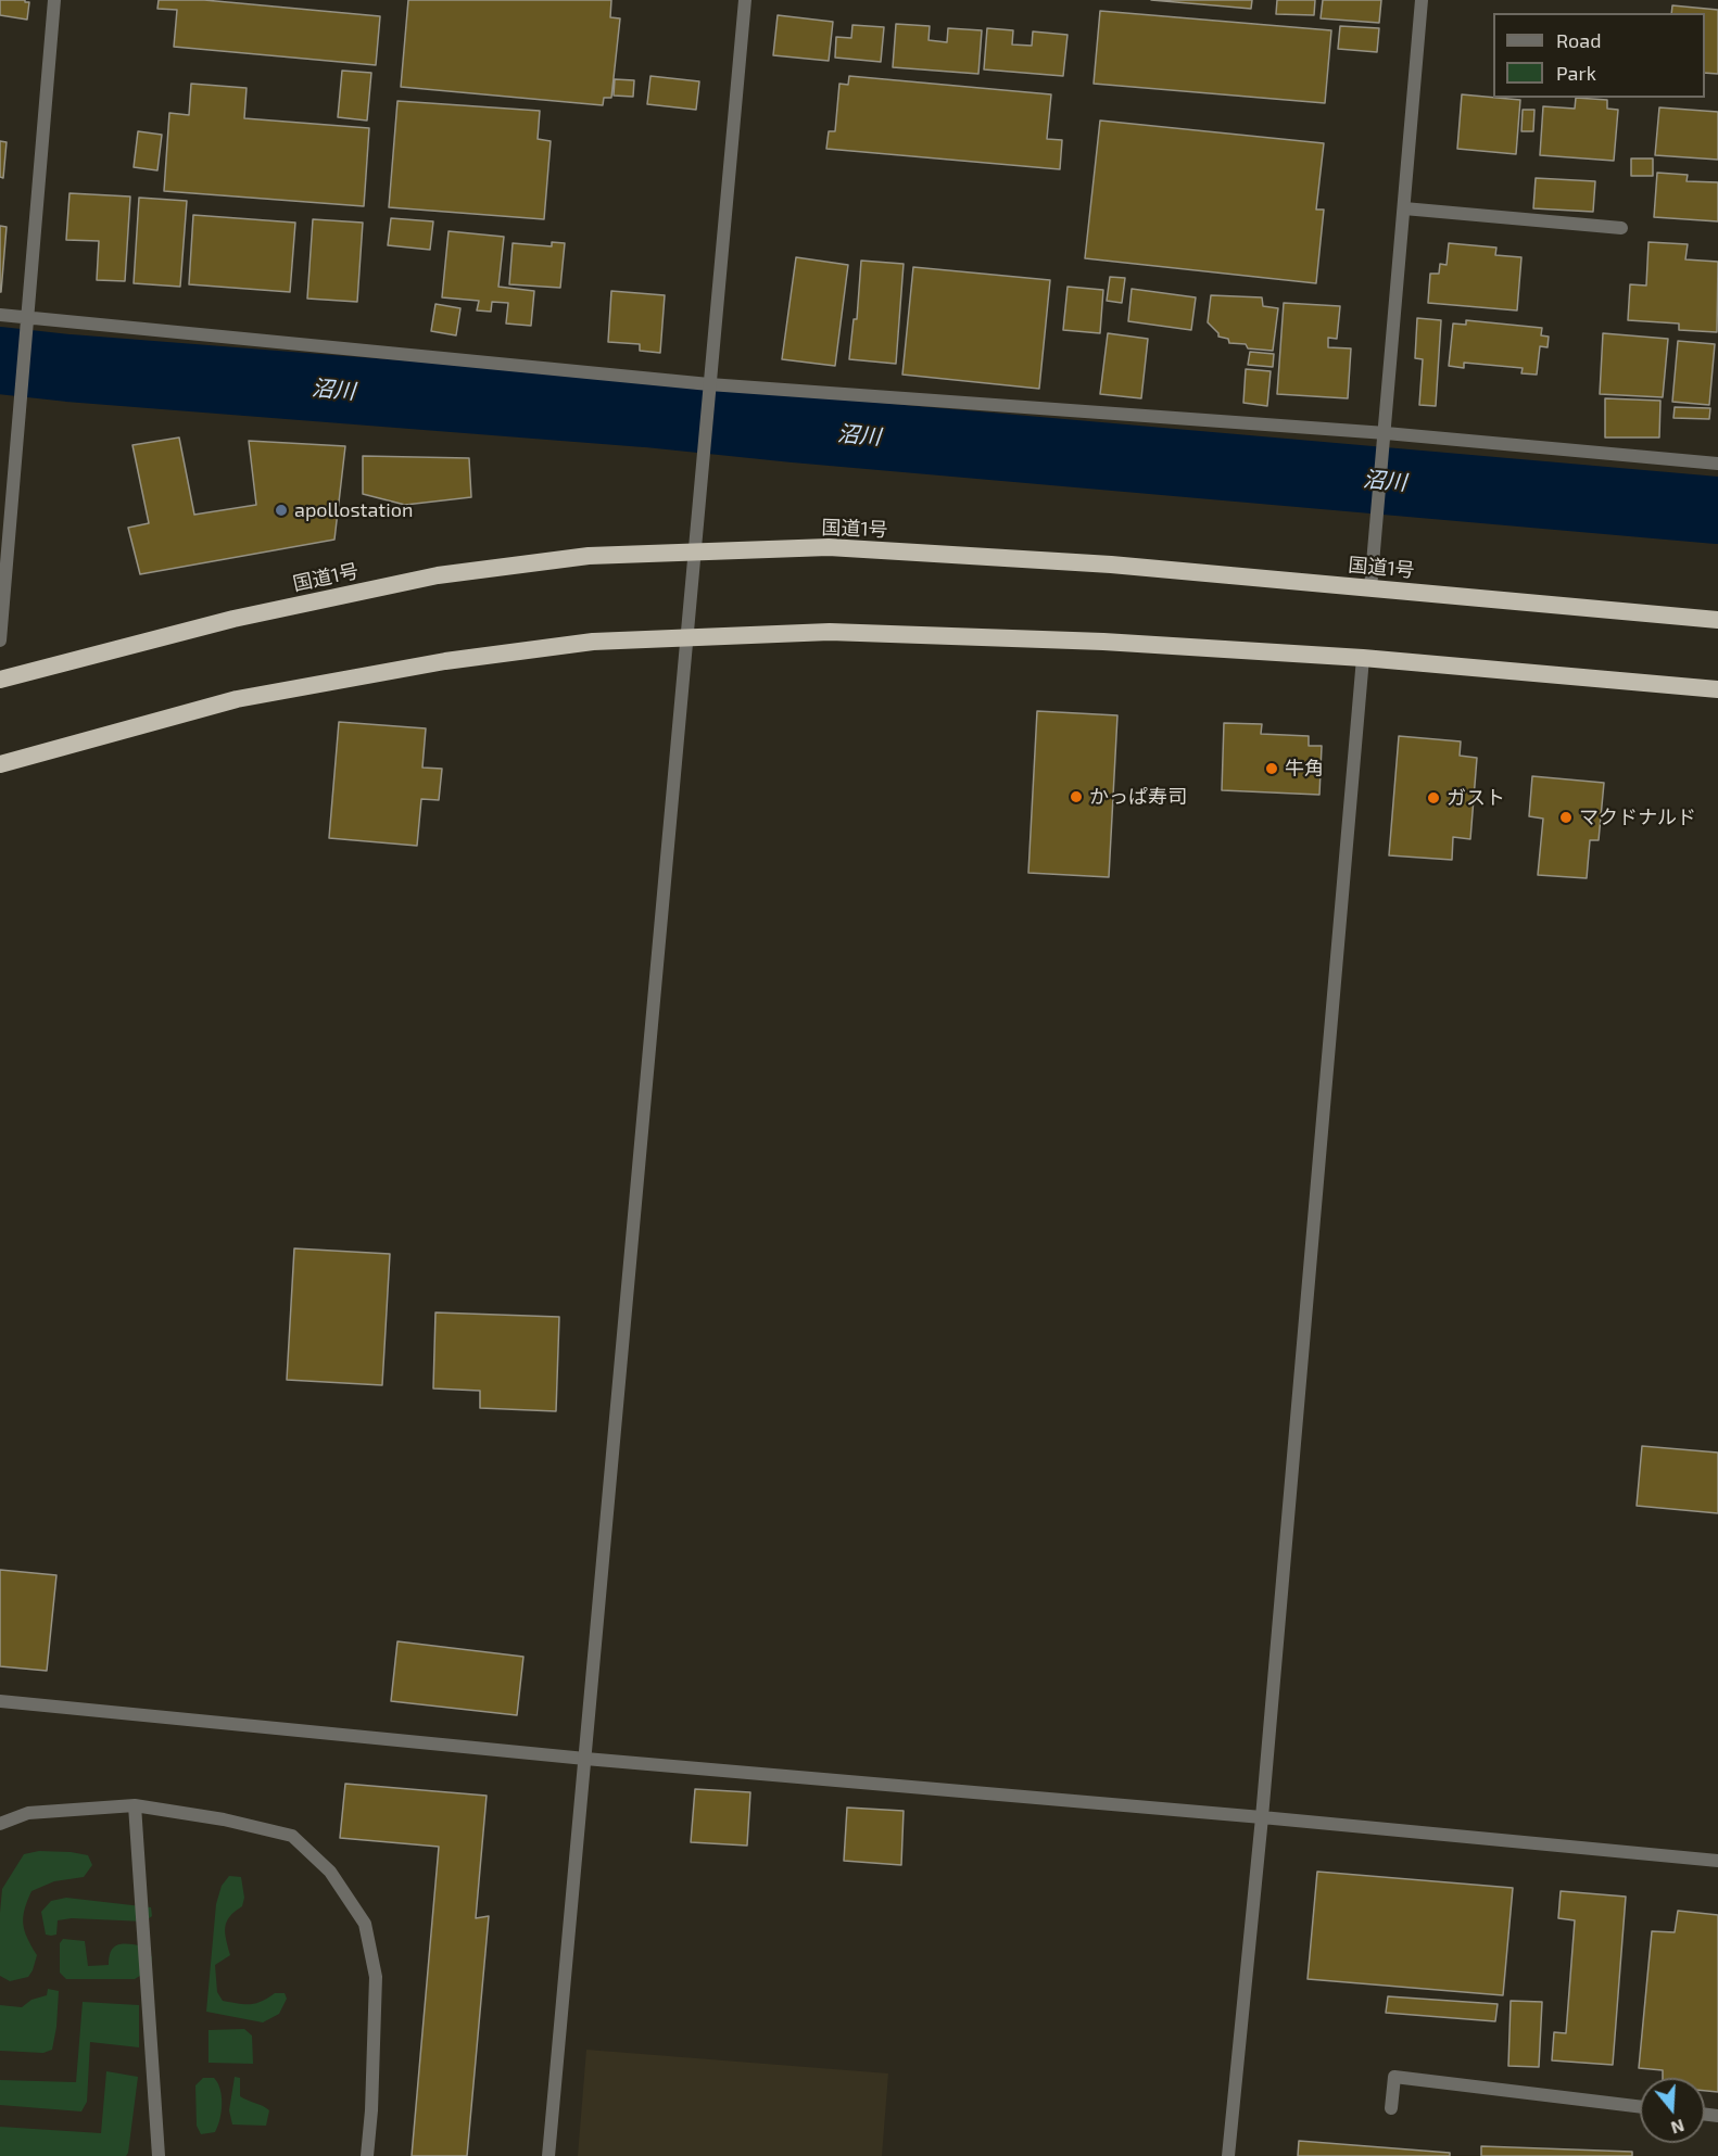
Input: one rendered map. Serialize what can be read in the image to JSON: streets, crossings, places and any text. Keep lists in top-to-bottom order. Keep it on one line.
{"streets":{"highway":["国道1号"]},"water":["沼川"],"places":["apollostation","牛角","かっぱ寿司","ガスト","マクドナルド"],"legend":["Road","Park"],"north":"bottom"}
